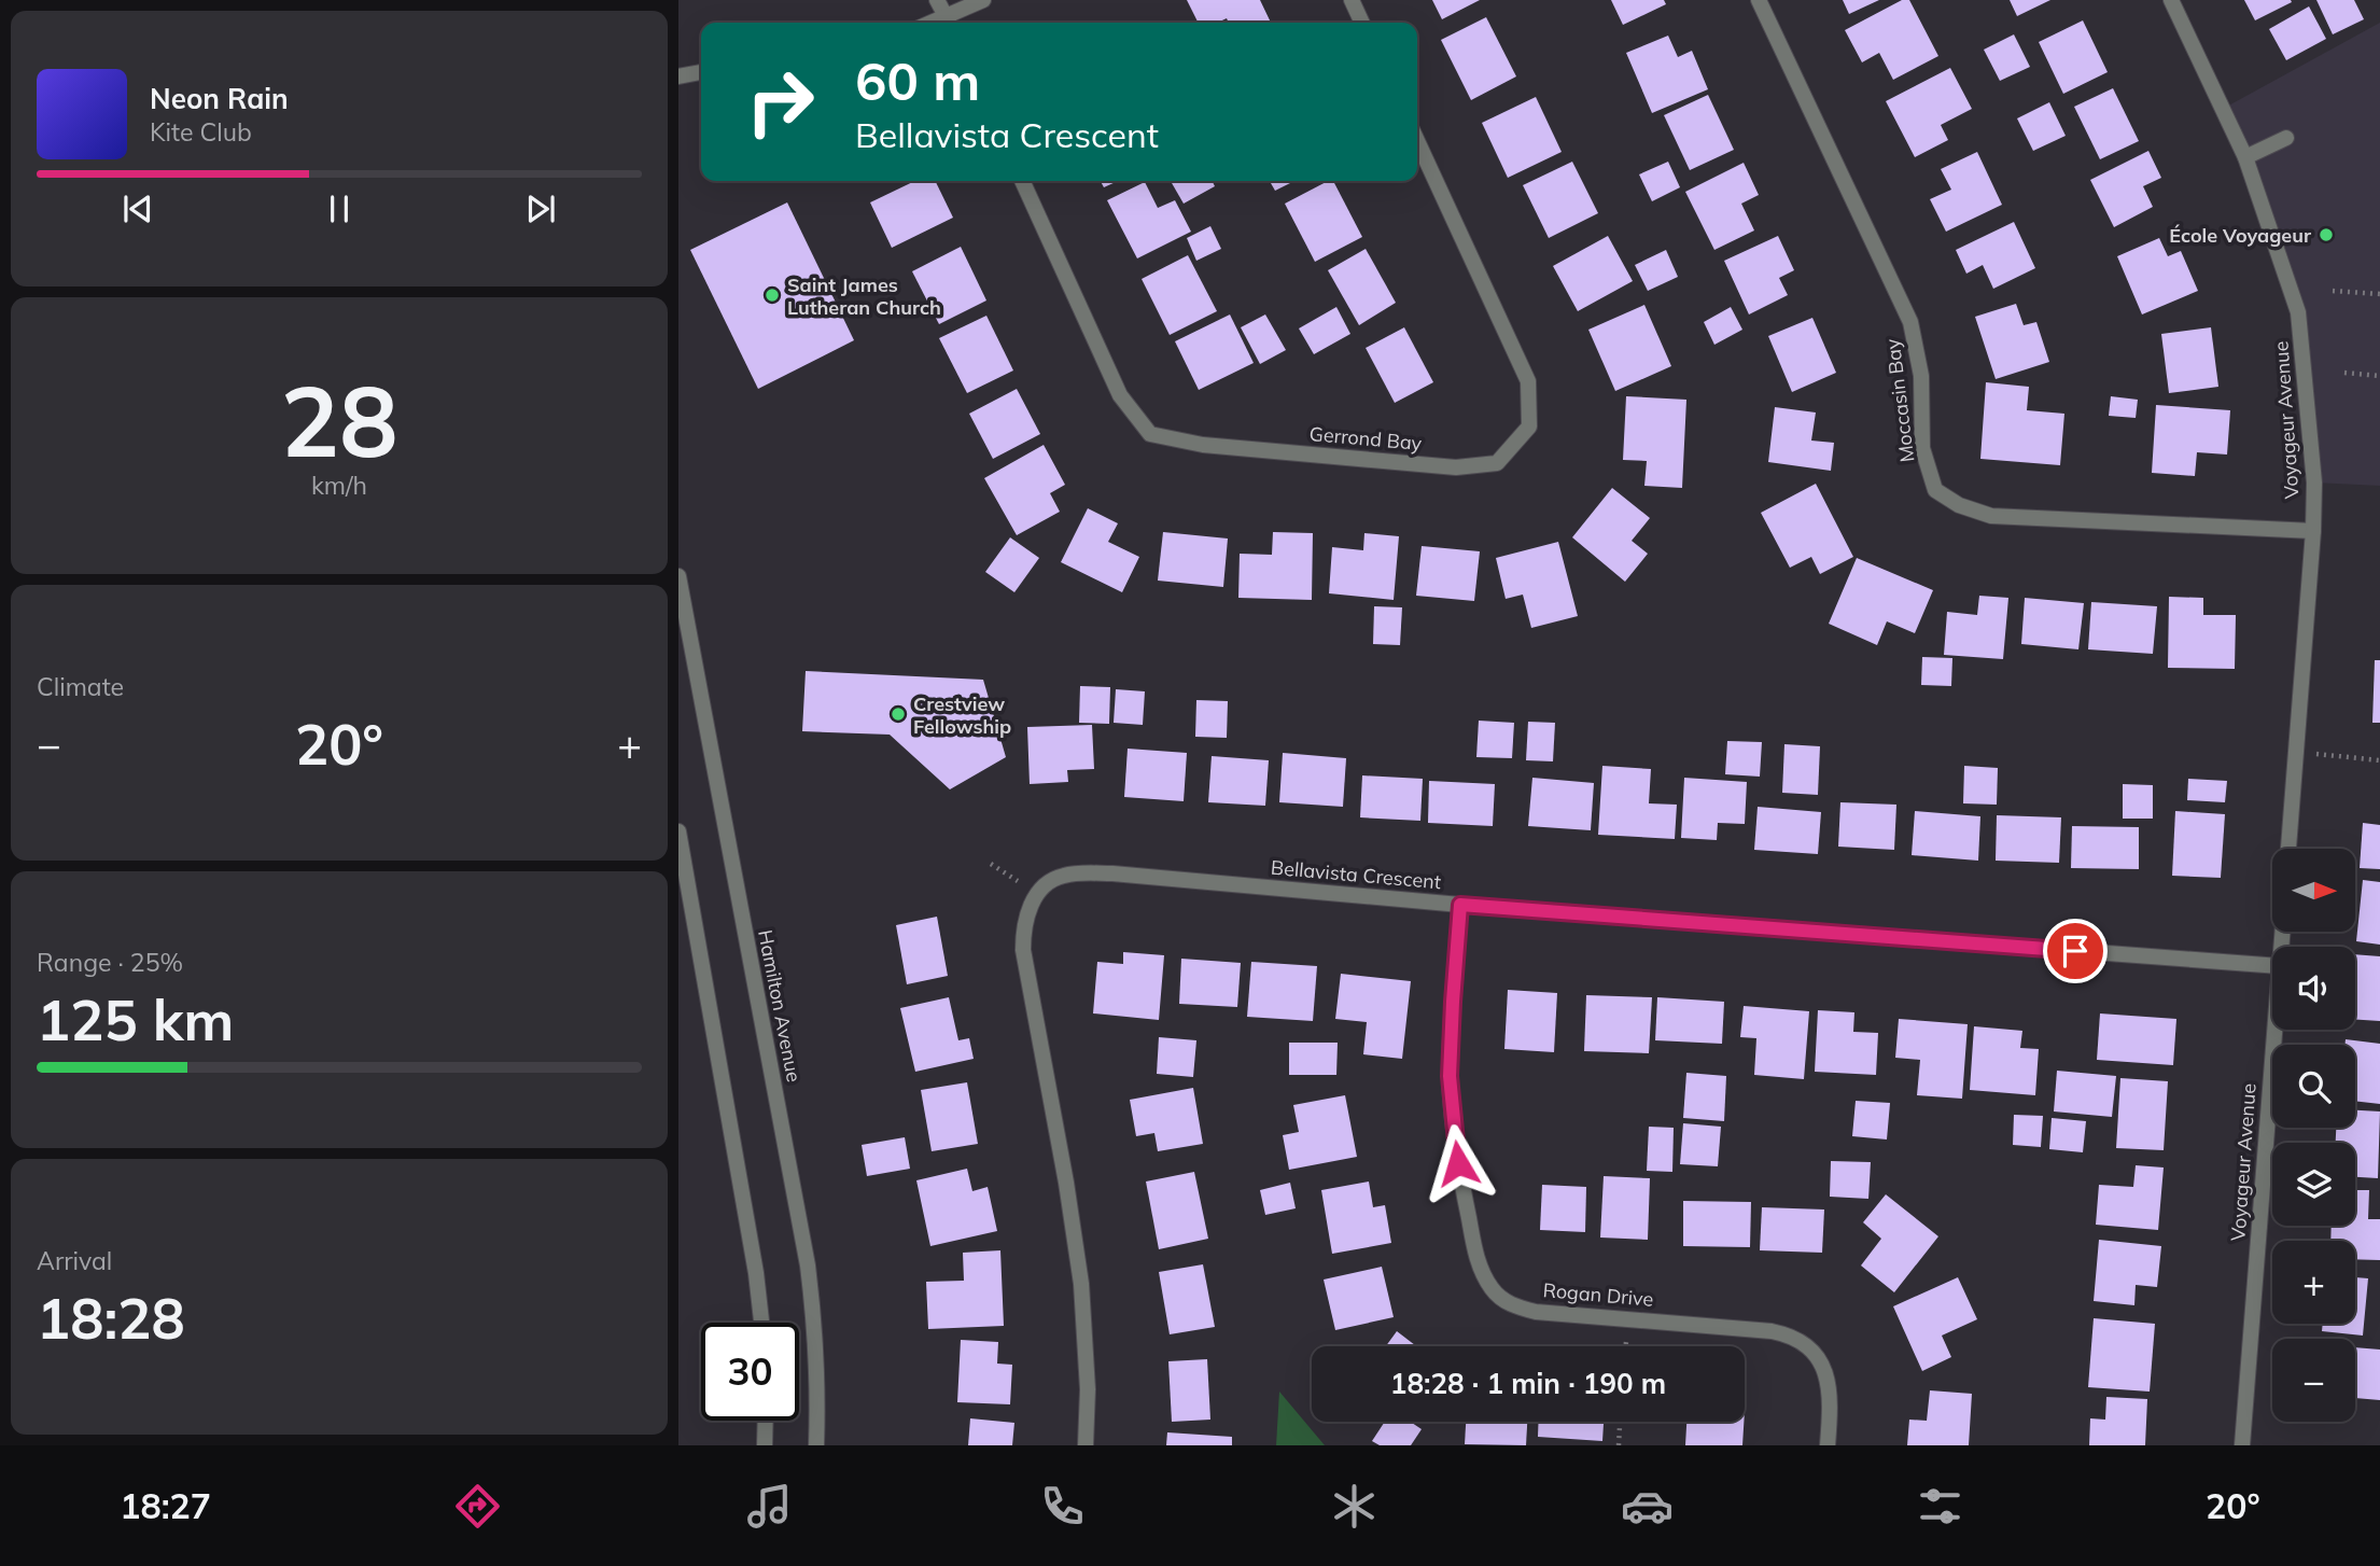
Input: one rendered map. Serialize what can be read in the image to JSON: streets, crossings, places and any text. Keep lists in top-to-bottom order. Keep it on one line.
{"streets":{"street":["Moccasin Bay","Voyageur Avenue","Gerrond Bay","Bellavista Crescent","Hamilton Avenue","Rogan Drive"]},"crossings":[["Moccasin Bay","Voyageur Avenue"],["Bellavista Crescent","Rogan Drive"]],"places":["École Voyageur","Saint James Lutheran Church","Crestview Fellowship"],"north":"right","page":{"turn":["60 m","Bellavista Crescent"],"song":["Neon Rain","Kite Club"],"tile":[["28","km/h"],"Climate",["Range · 25%","125 km"],["Arrival","18:28"]],"heat":["−","20°","+"],"map_buttons":["+","−"],"limit":"30","trip":"18:28 · 1 min · 190 m","tabs":["18:27","20°"]}}
